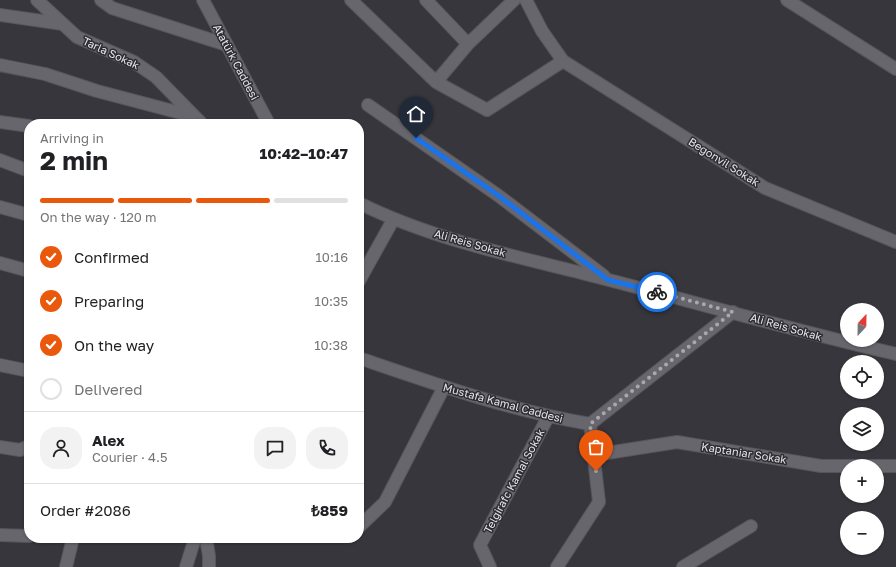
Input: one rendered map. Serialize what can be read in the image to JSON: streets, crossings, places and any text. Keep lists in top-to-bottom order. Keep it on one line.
{"streets":{"street":["Tarla Sokak","Atatürk Caddesi","Begonvil Sokak","Ali Reis Sokak","Mustafa Kamal Caddesi","Kaptaniar Sokak","Telgirafc Kamal Sokak"]},"crossings":[["Mustafa Kamal Caddesi","Telgirafc Kamal Sokak"]],"north":"top","page":{"heading":["2 min","Arriving in","10:42–10:47"],"panel":["Alex","Courier · 4.5","Order #2086","₺859"],"bar":"On the way · 120 m","list":[["Confirmed","10:16"],["Preparing","10:35"],["On the way","10:38"],"Delivered"],"map_buttons":["+","−"]}}
